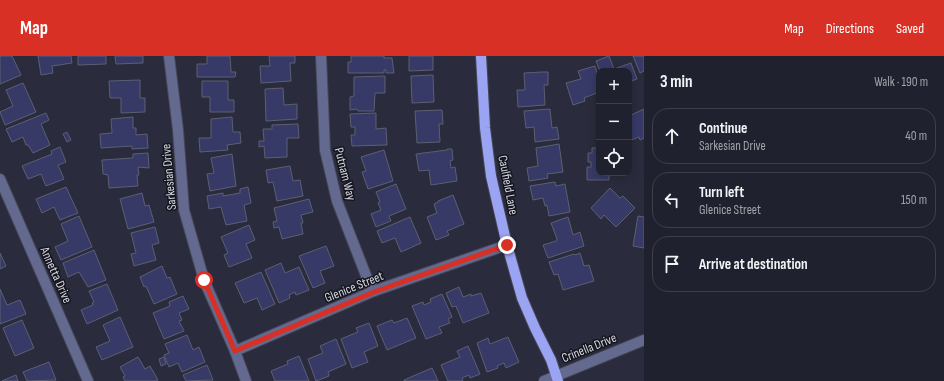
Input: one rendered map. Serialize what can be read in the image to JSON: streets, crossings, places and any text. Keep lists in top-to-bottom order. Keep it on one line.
{"streets":{"main road":["Caulfield Lane"],"street":["Putnam Way","Sarkesian Drive","Annetta Drive","Glenice Street","Crinella Drive"]},"crossings":[["Putnam Way","Glenice Street"],["Sarkesian Drive","Glenice Street"],["Caulfield Lane","Glenice Street"],["Caulfield Lane","Crinella Drive"]],"page":{"header":"Map","nav":["Map","Directions","Saved"],"heading":["3 min","Walk · 190 m"],"map_buttons":["+","−"],"list":[["Continue","Sarkesian Drive","40 m"],["Turn left","Glenice Street","150 m"],"Arrive at destination"]}}
